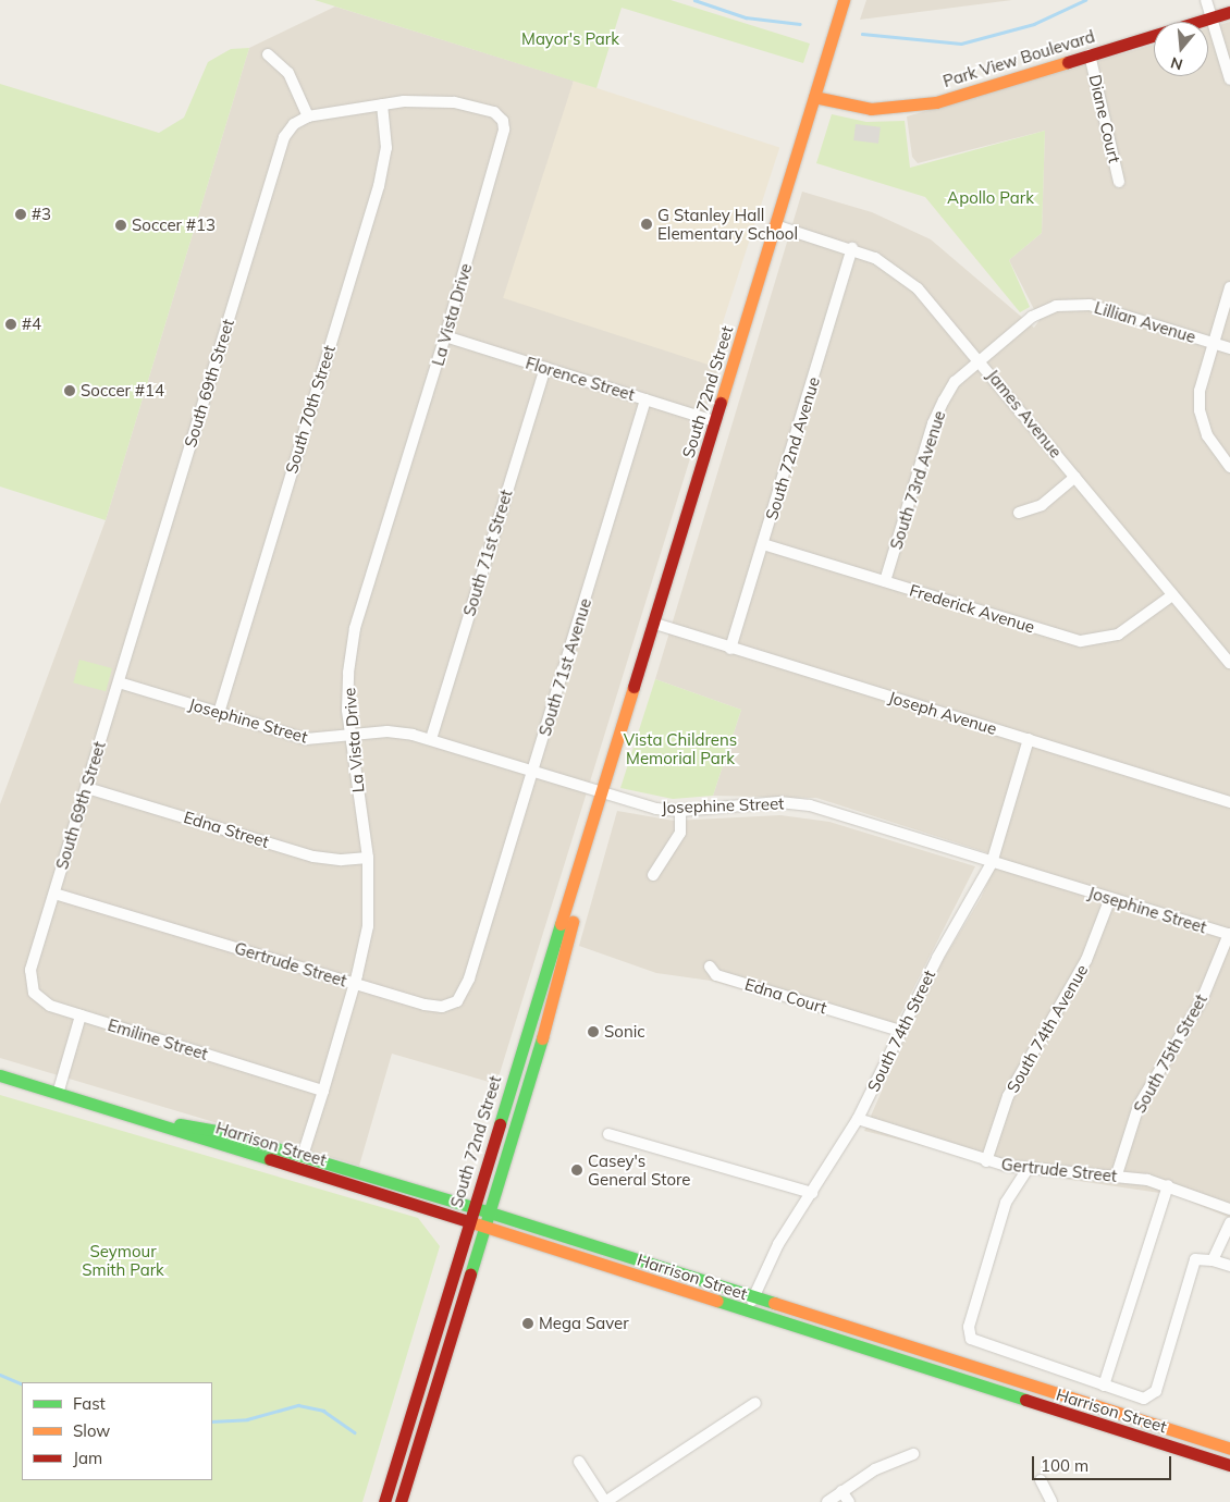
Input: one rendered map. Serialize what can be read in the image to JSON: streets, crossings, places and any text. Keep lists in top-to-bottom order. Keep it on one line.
{"streets":{"main road":["Park View Boulevard","South 72nd Street","Harrison Street"],"street":["Diane Court","La Vista Drive","Lillian Avenue","Florence Street","South 69th Street","South 70th Street","James Avenue","South 72nd Avenue","South 73rd Avenue","South 71st Street","Frederick Avenue","South 71st Avenue","Joseph Avenue","Josephine Street","Edna Street","Gertrude Street","Edna Court","South 74th Avenue","South 74th Street","Emiline Street","South 75th Street"]},"crossings":[["Park View Boulevard","Diane Court"],["Park View Boulevard","South 72nd Street"],["La Vista Drive","Florence Street"],["La Vista Drive","South 70th Street"],["La Vista Drive","Josephine Street"],["La Vista Drive","Edna Street"],["La Vista Drive","Gertrude Street"],["La Vista Drive","Emiline Street"],["La Vista Drive","Harrison Street"],["Lillian Avenue","James Avenue"],["Lillian Avenue","South 73rd Avenue"],["Florence Street","South 72nd Street"],["Florence Street","South 71st Street"],["Florence Street","South 71st Avenue"],["South 69th Street","Josephine Street"],["South 69th Street","Edna Street"],["South 69th Street","Gertrude Street"],["South 69th Street","Emiline Street"],["South 72nd Street","James Avenue"],["South 72nd Street","Joseph Avenue"],["South 72nd Street","Josephine Street"],["South 72nd Street","Harrison Street"],["South 70th Street","Josephine Street"],["James Avenue","South 72nd Avenue"],["James Avenue","South 73rd Avenue"],["James Avenue","Frederick Avenue"],["South 72nd Avenue","Frederick Avenue"],["South 72nd Avenue","Joseph Avenue"],["South 73rd Avenue","Frederick Avenue"],["South 71st Street","Josephine Street"],["South 71st Avenue","Josephine Street"],["South 71st Avenue","Gertrude Street"],["Joseph Avenue","South 74th Street"],["Josephine Street","South 74th Avenue"],["Josephine Street","South 74th Street"],["Josephine Street","South 75th Street"],["Gertrude Street","South 74th Avenue"],["Gertrude Street","South 74th Street"],["Gertrude Street","South 75th Street"],["Edna Court","South 74th Street"],["South 74th Street","Harrison Street"]],"parks":["Mayor's Park","Apollo Park","Vista Childrens Memorial Park","Seymour Smith Park"],"places":["#3","G Stanley Hall Elementary School","Soccer #13","#4","Soccer #14","Sonic","Casey's General Store","Mega Saver"],"legend":["Fast","Slow","Jam"],"scale_bar":"100 m","north":"bottom"}
